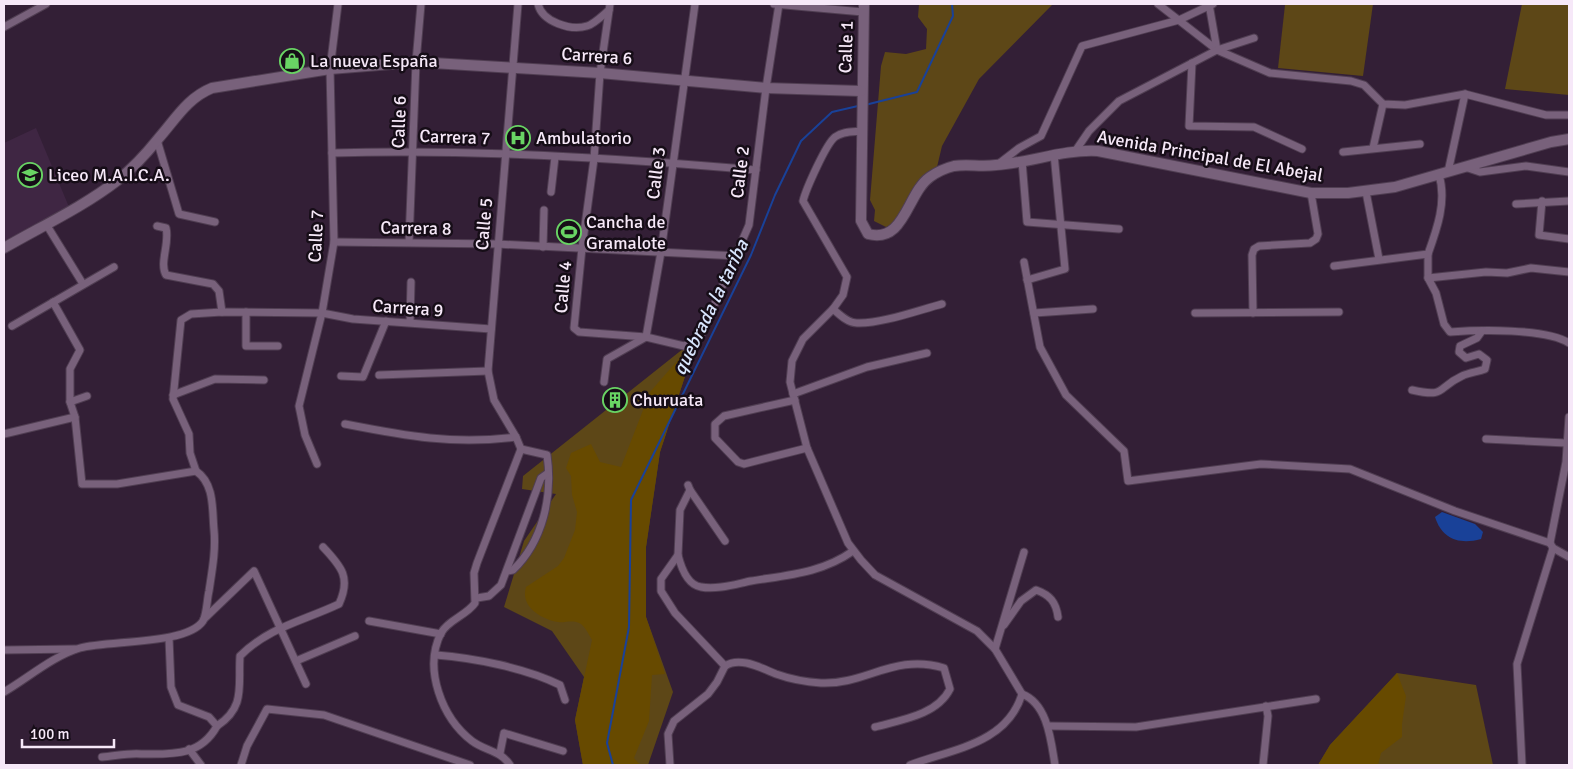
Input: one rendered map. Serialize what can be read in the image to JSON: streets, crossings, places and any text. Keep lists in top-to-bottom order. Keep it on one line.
{"streets":{"main road":["Calle 1","Carrera 6","Avenida Principal de El Abejal"],"street":["Calle 6","Carrera 7","Calle 2","Calle 3","Calle 5","Carrera 8","Calle 7","Calle 4","Carrera 9"]},"crossings":[["Calle 1","Carrera 6"],["Calle 1","Avenida Principal de El Abejal"],["Carrera 6","Calle 6"],["Carrera 6","Avenida Principal de El Abejal"],["Carrera 6","Calle 2"],["Carrera 6","Calle 3"],["Carrera 6","Calle 5"],["Carrera 6","Calle 7"],["Carrera 6","Calle 4"],["Calle 6","Carrera 7"],["Calle 6","Carrera 8"],["Carrera 7","Calle 2"],["Carrera 7","Calle 3"],["Carrera 7","Calle 5"],["Carrera 7","Calle 7"],["Carrera 7","Calle 4"],["Calle 2","Calle 3"],["Calle 2","Carrera 8"],["Calle 2","Calle 4"],["Calle 3","Carrera 8"],["Calle 3","Calle 4"],["Calle 5","Carrera 8"],["Calle 5","Carrera 9"],["Carrera 8","Calle 7"],["Carrera 8","Calle 4"],["Calle 7","Carrera 9"]],"water":["quebrada la tariba"],"places":{"shop":["La nueva España"],"hospital":["Ambulatorio"],"school or university":["Liceo M.A.I.C.A."],"sports":["Cancha de Gramalote"],"building":["Churuata"]},"scale_bar":"100 m"}
